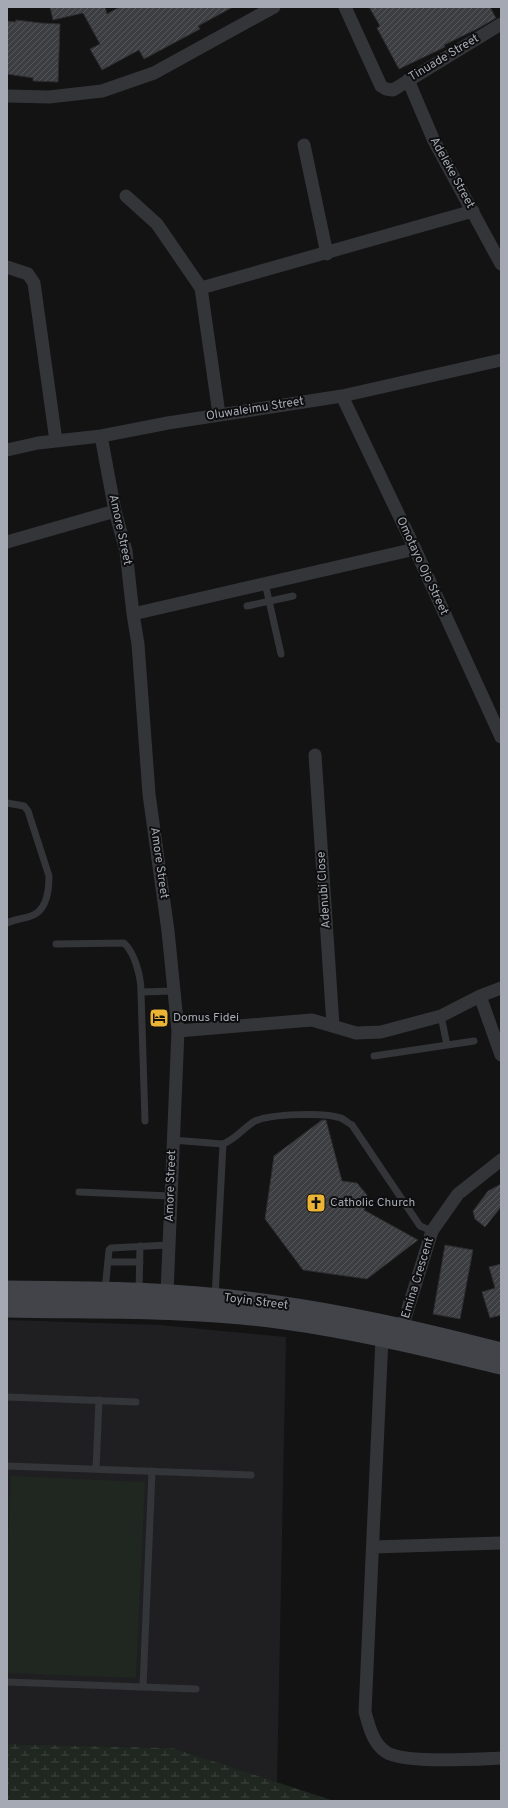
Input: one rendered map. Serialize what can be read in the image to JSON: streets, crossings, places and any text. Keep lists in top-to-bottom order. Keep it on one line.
{"streets":{"street":["Tinuade Street","Adeleke Street","Oluwaleimu Street","Amore Street","Omotayo Ojo Street","Adenubi Close","Emina Crescent","Toyin Street"]},"crossings":[["Tinuade Street","Adeleke Street"],["Oluwaleimu Street","Amore Street"],["Oluwaleimu Street","Omotayo Ojo Street"],["Amore Street","Toyin Street"],["Emina Crescent","Toyin Street"]],"places":{"hotel":["Domus Fidei"],"church":["Catholic Church"]}}
